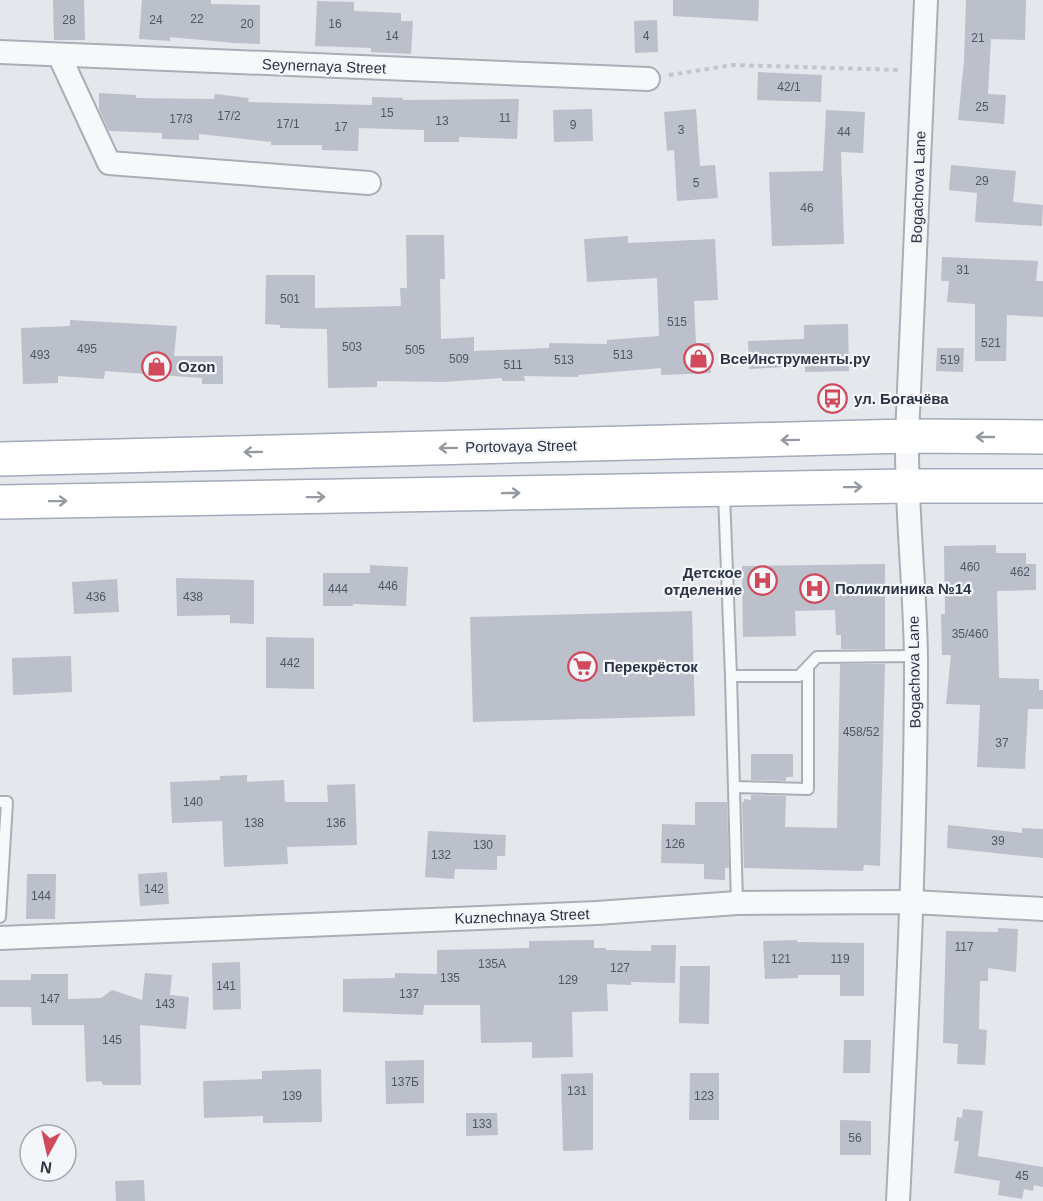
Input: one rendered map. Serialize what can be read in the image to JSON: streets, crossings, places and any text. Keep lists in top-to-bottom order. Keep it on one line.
{"streets":{"main road":["Portovaya Street"],"street":["Seynernaya Street","Bogachova Lane","Kuznechnaya Street"]},"crossings":[["Bogachova Lane","Portovaya Street"],["Bogachova Lane","Kuznechnaya Street"]],"places":{"shop":["ВсеИнструменты.ру","Ozon"],"bus stop":["ул. Богачёва"],"hospital":["Детское отделение","Поликлиника №14"],"supermarket":["Перекрёсток"]},"house_numbers":["22","28","24","20","16","14","4","21","42/1","25","15","17/2","11","17/3","13","17/1","9","17","3","44","29","5","46","31","501","515","521","503","495","505","493","513","509","513","519","511","460","462","446","444","436","438","35/460","442","458/52","37","140","138","136","39","126","130","132","142","144","117","121","119","135А","127","135","129","141","137","147","143","145","137Б","131","139","123","133","56","45"],"north":"bottom"}
